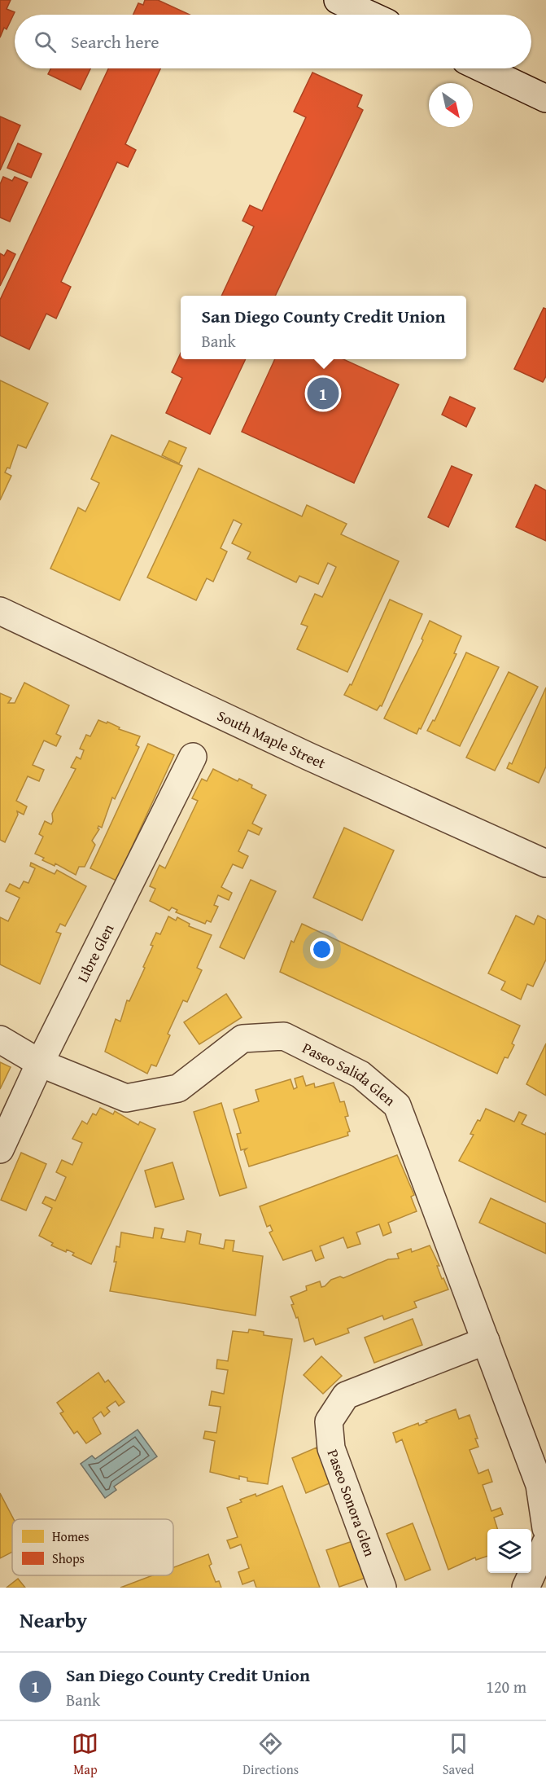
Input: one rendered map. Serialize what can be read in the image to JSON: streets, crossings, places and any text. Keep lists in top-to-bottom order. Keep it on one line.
{"streets":{"street":["South Maple Street","Libre Glen","Paseo Salida Glen","Paseo Sonora Glen"]},"crossings":[["Libre Glen","Paseo Salida Glen"],["Paseo Salida Glen","Paseo Sonora Glen"]],"legend":["Homes","Shops"],"north":"bottom right","page":{"search":"Search here","popup":["San Diego County Credit Union","Bank"],"pins":"1","heading":"Nearby","list":[{"mark":"1","name":"San Diego County Credit Union","note":"Bank","value":"120 m"}],"nav":["Map","Directions","Saved"]}}
